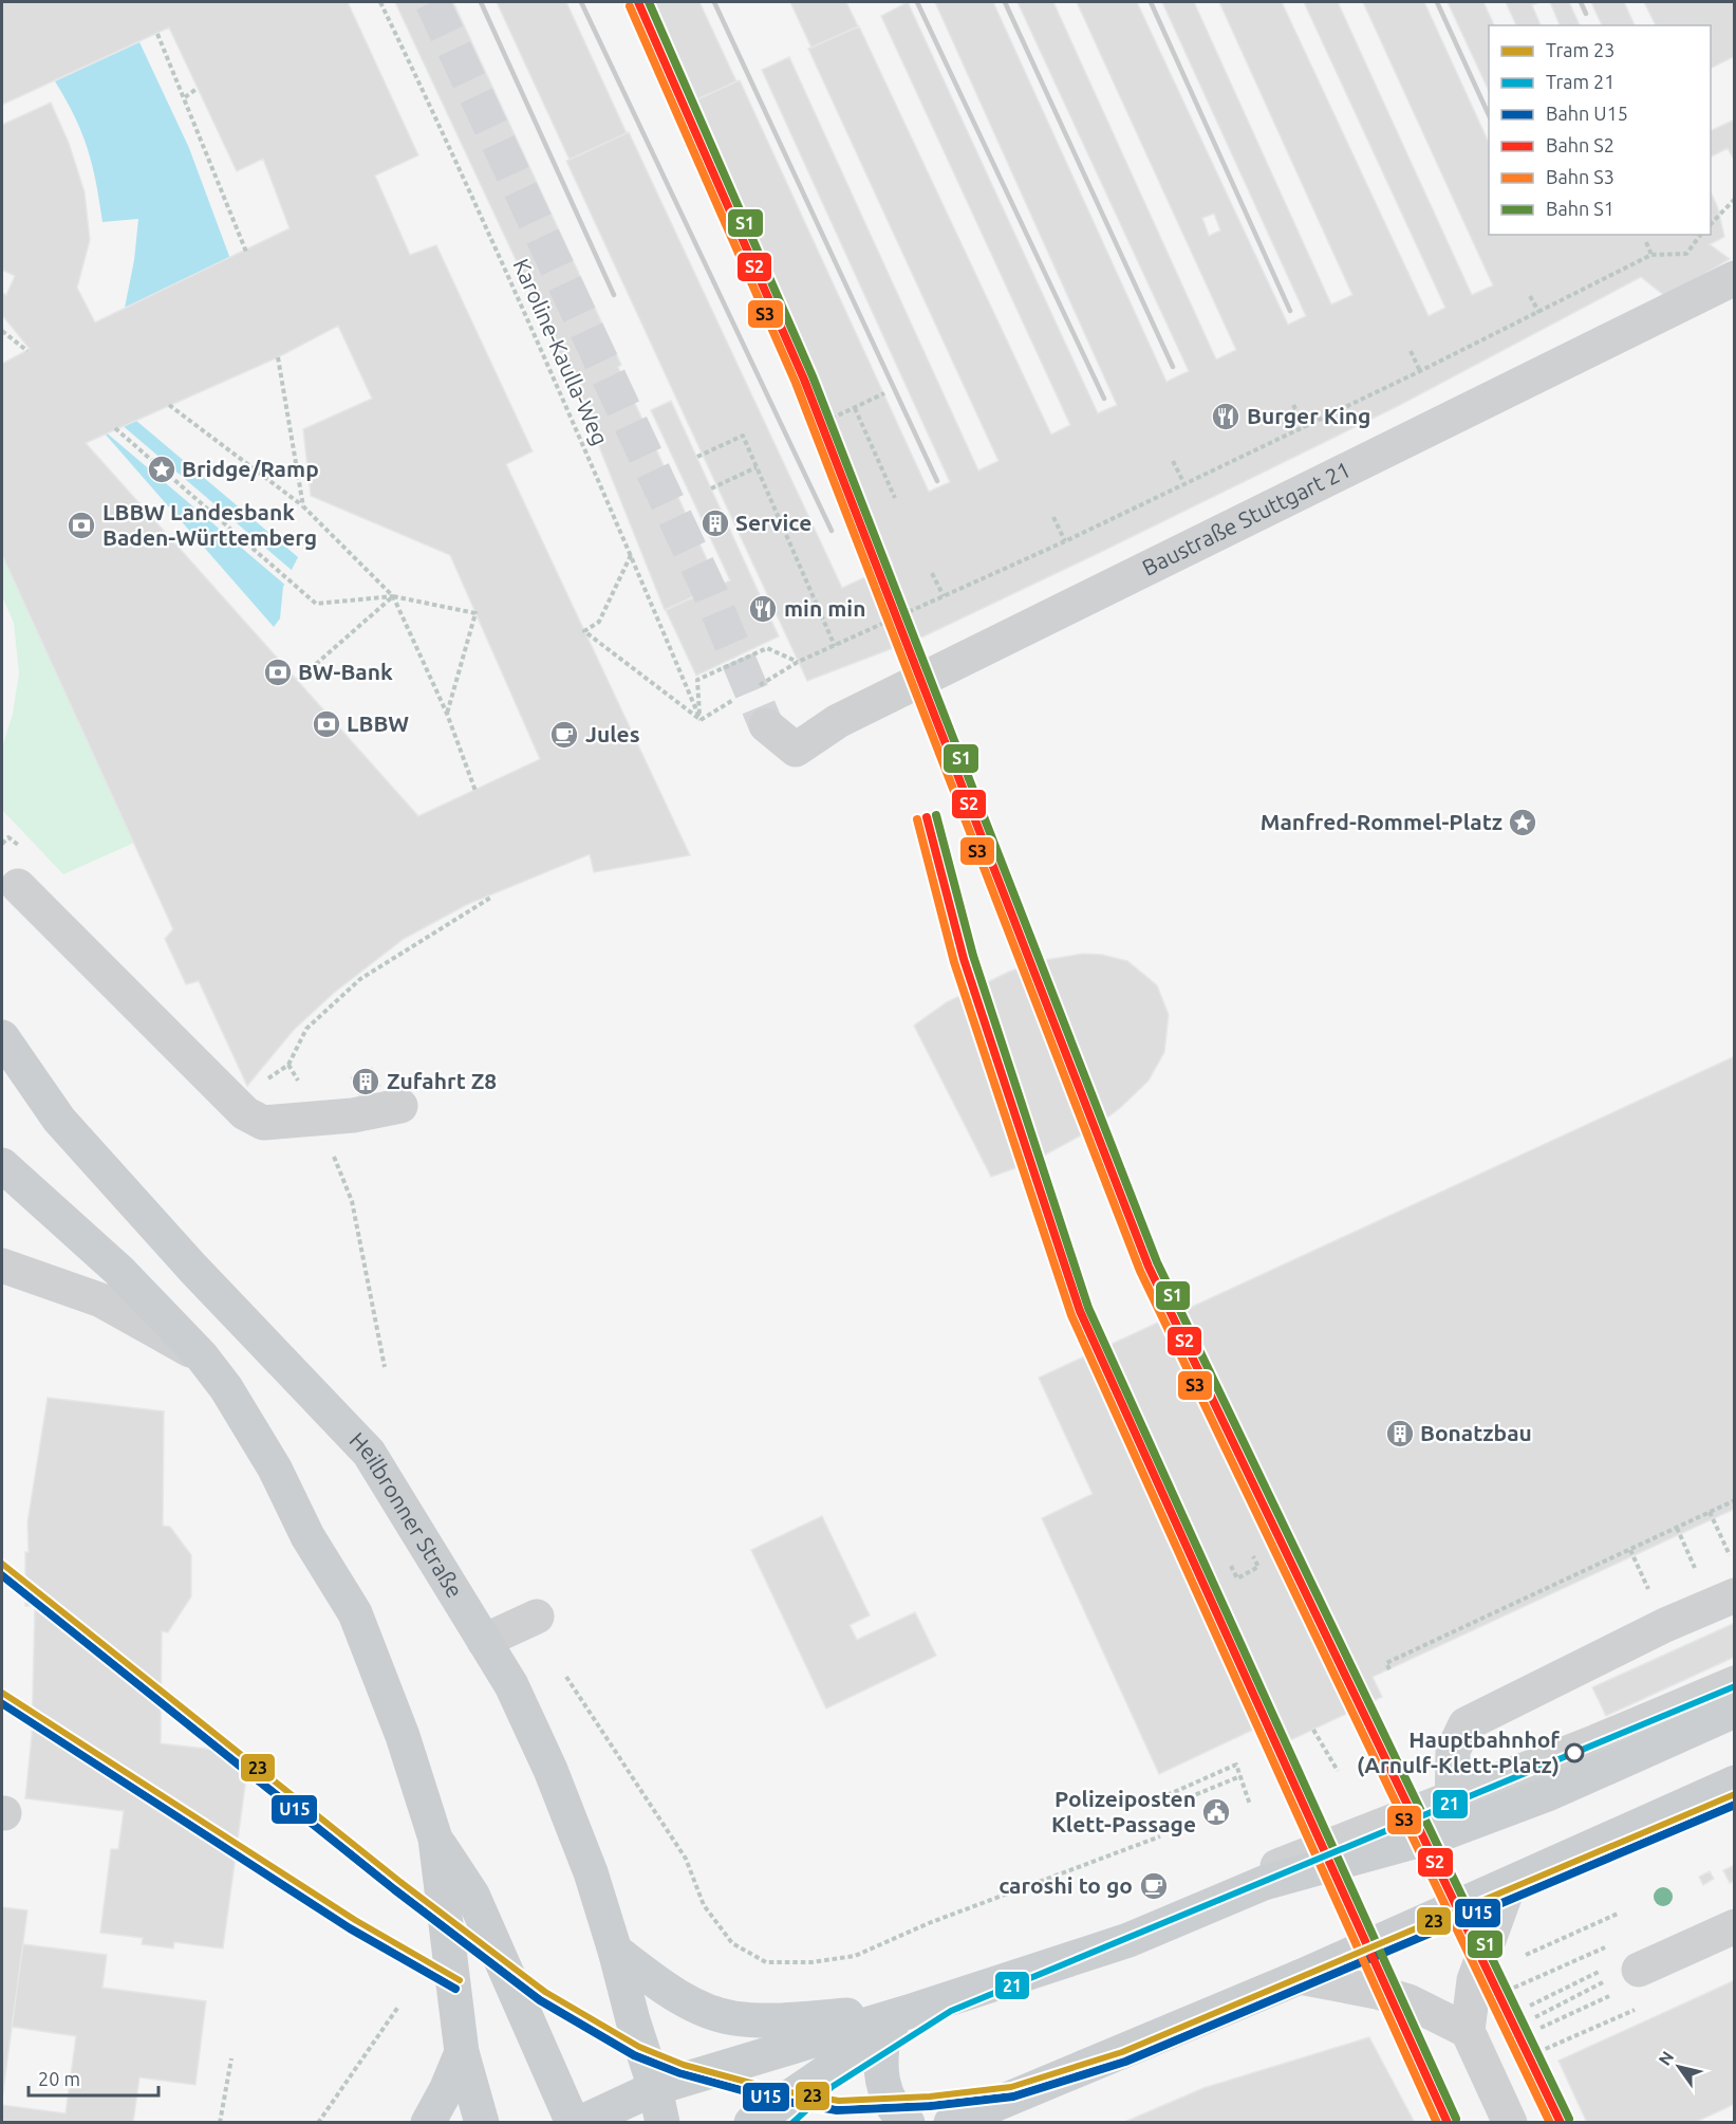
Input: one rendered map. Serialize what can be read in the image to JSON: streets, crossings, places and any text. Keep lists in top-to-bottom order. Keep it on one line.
{"streets":{"main road":["Heilbronner Straße"],"street":["Baustraße Stuttgart 21"],"path":["Karoline-Kaulla-Weg"]},"places":{"restaurant":["Burger King","min min"],"place":["Bridge/Ramp","Manfred-Rommel-Platz"],"building":["Service","Zufahrt Z8","Bonatzbau"],"bank":["LBBW Landesbank Baden-Württemberg","BW-Bank","LBBW"],"cafe":["Jules","caroshi to go"],"other":["Hauptbahnhof (Arnulf-Klett-Platz)"],"public building":["Polizeiposten Klett-Passage"]},"lines":["rail line S2","rail line S1","rail line S3","tram line 23","rail line U15","tram line 21"],"legend":["Tram 23","Tram 21","Bahn U15","Bahn S2","Bahn S3","Bahn S1"],"scale_bar":"20 m","north":"top left"}
